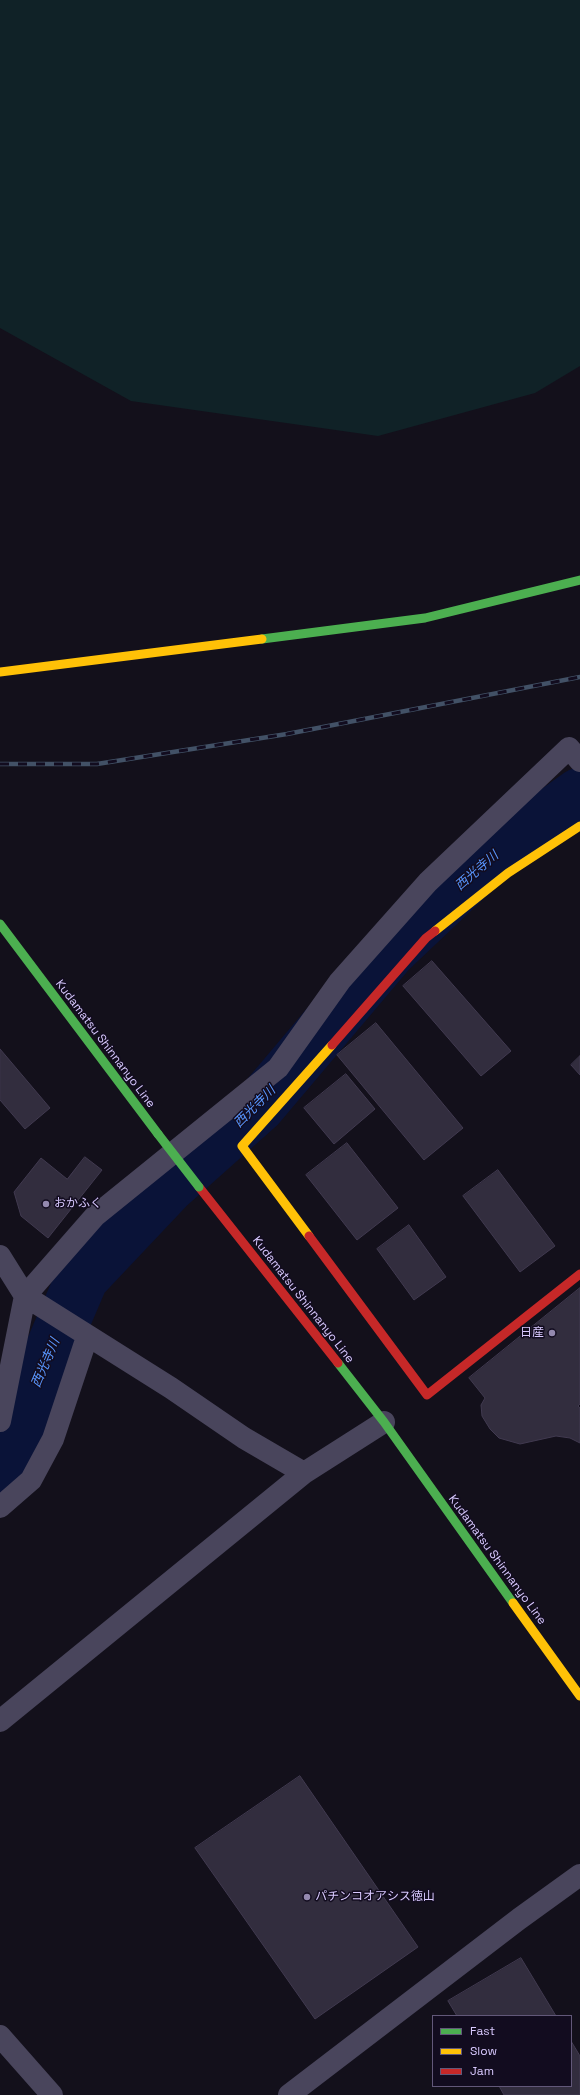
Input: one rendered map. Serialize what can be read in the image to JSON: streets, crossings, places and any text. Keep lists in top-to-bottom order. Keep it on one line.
{"streets":{"street":["Kudamatsu Shinnanyo Line"]},"water":["西光寺川"],"places":["おかふく","日産","パチンコオアシス徳山"],"legend":["Fast","Slow","Jam"]}
